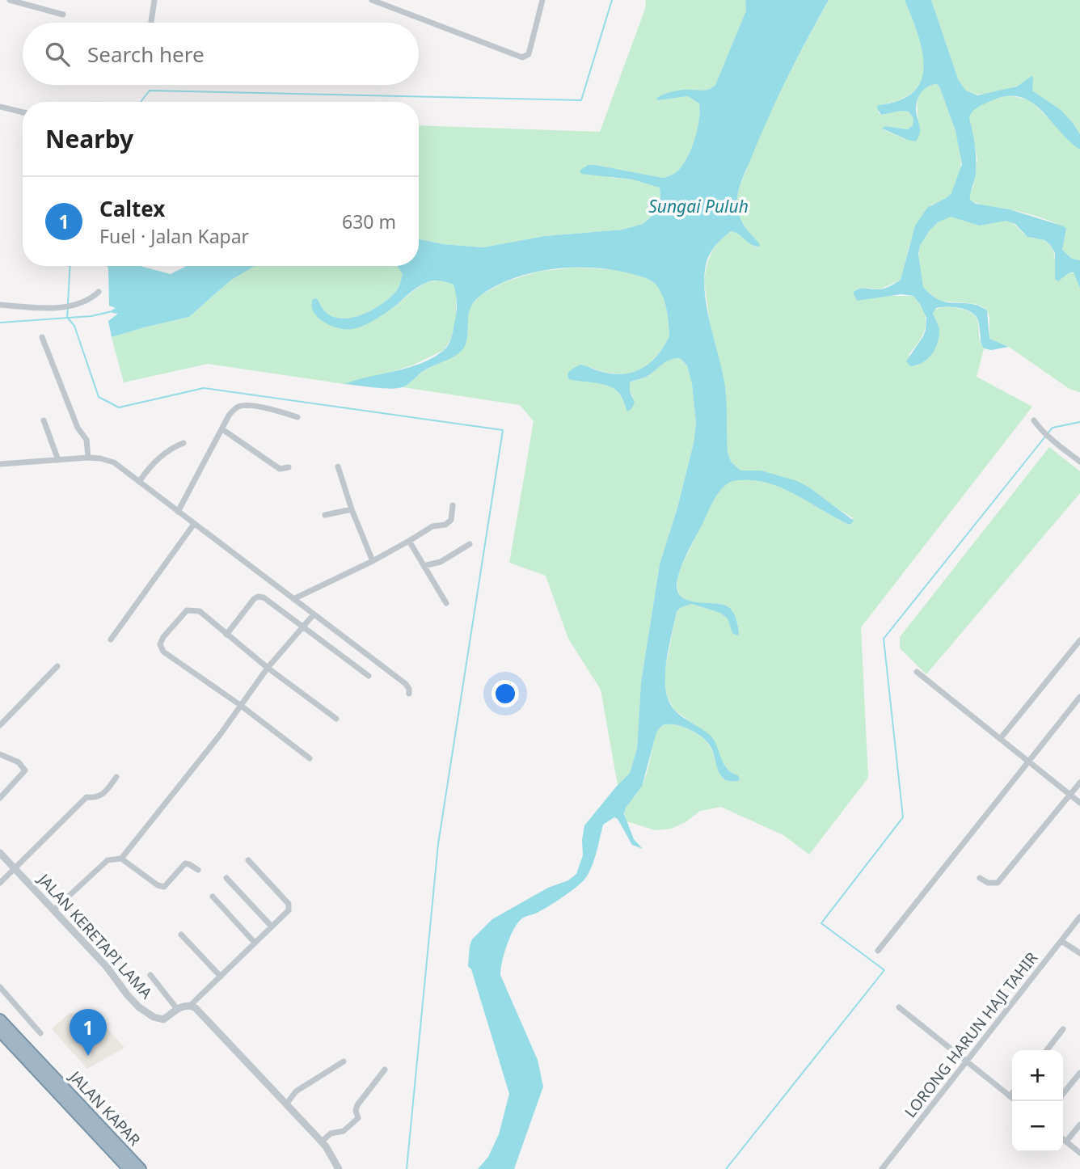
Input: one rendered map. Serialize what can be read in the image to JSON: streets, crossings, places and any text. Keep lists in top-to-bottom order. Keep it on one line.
{"streets":{"highway":["JALAN KAPAR"],"street":["JALAN KERETAPI LAMA","LORONG HARUN HAJI TAHIR"]},"water":["Sungai Puluh"],"page":{"search":"Search here","heading":"Nearby","list":[{"mark":"1","name":"Caltex","note":"Fuel · Jalan Kapar","value":"630 m"}],"pins":"1","map_buttons":["+","−"]}}
